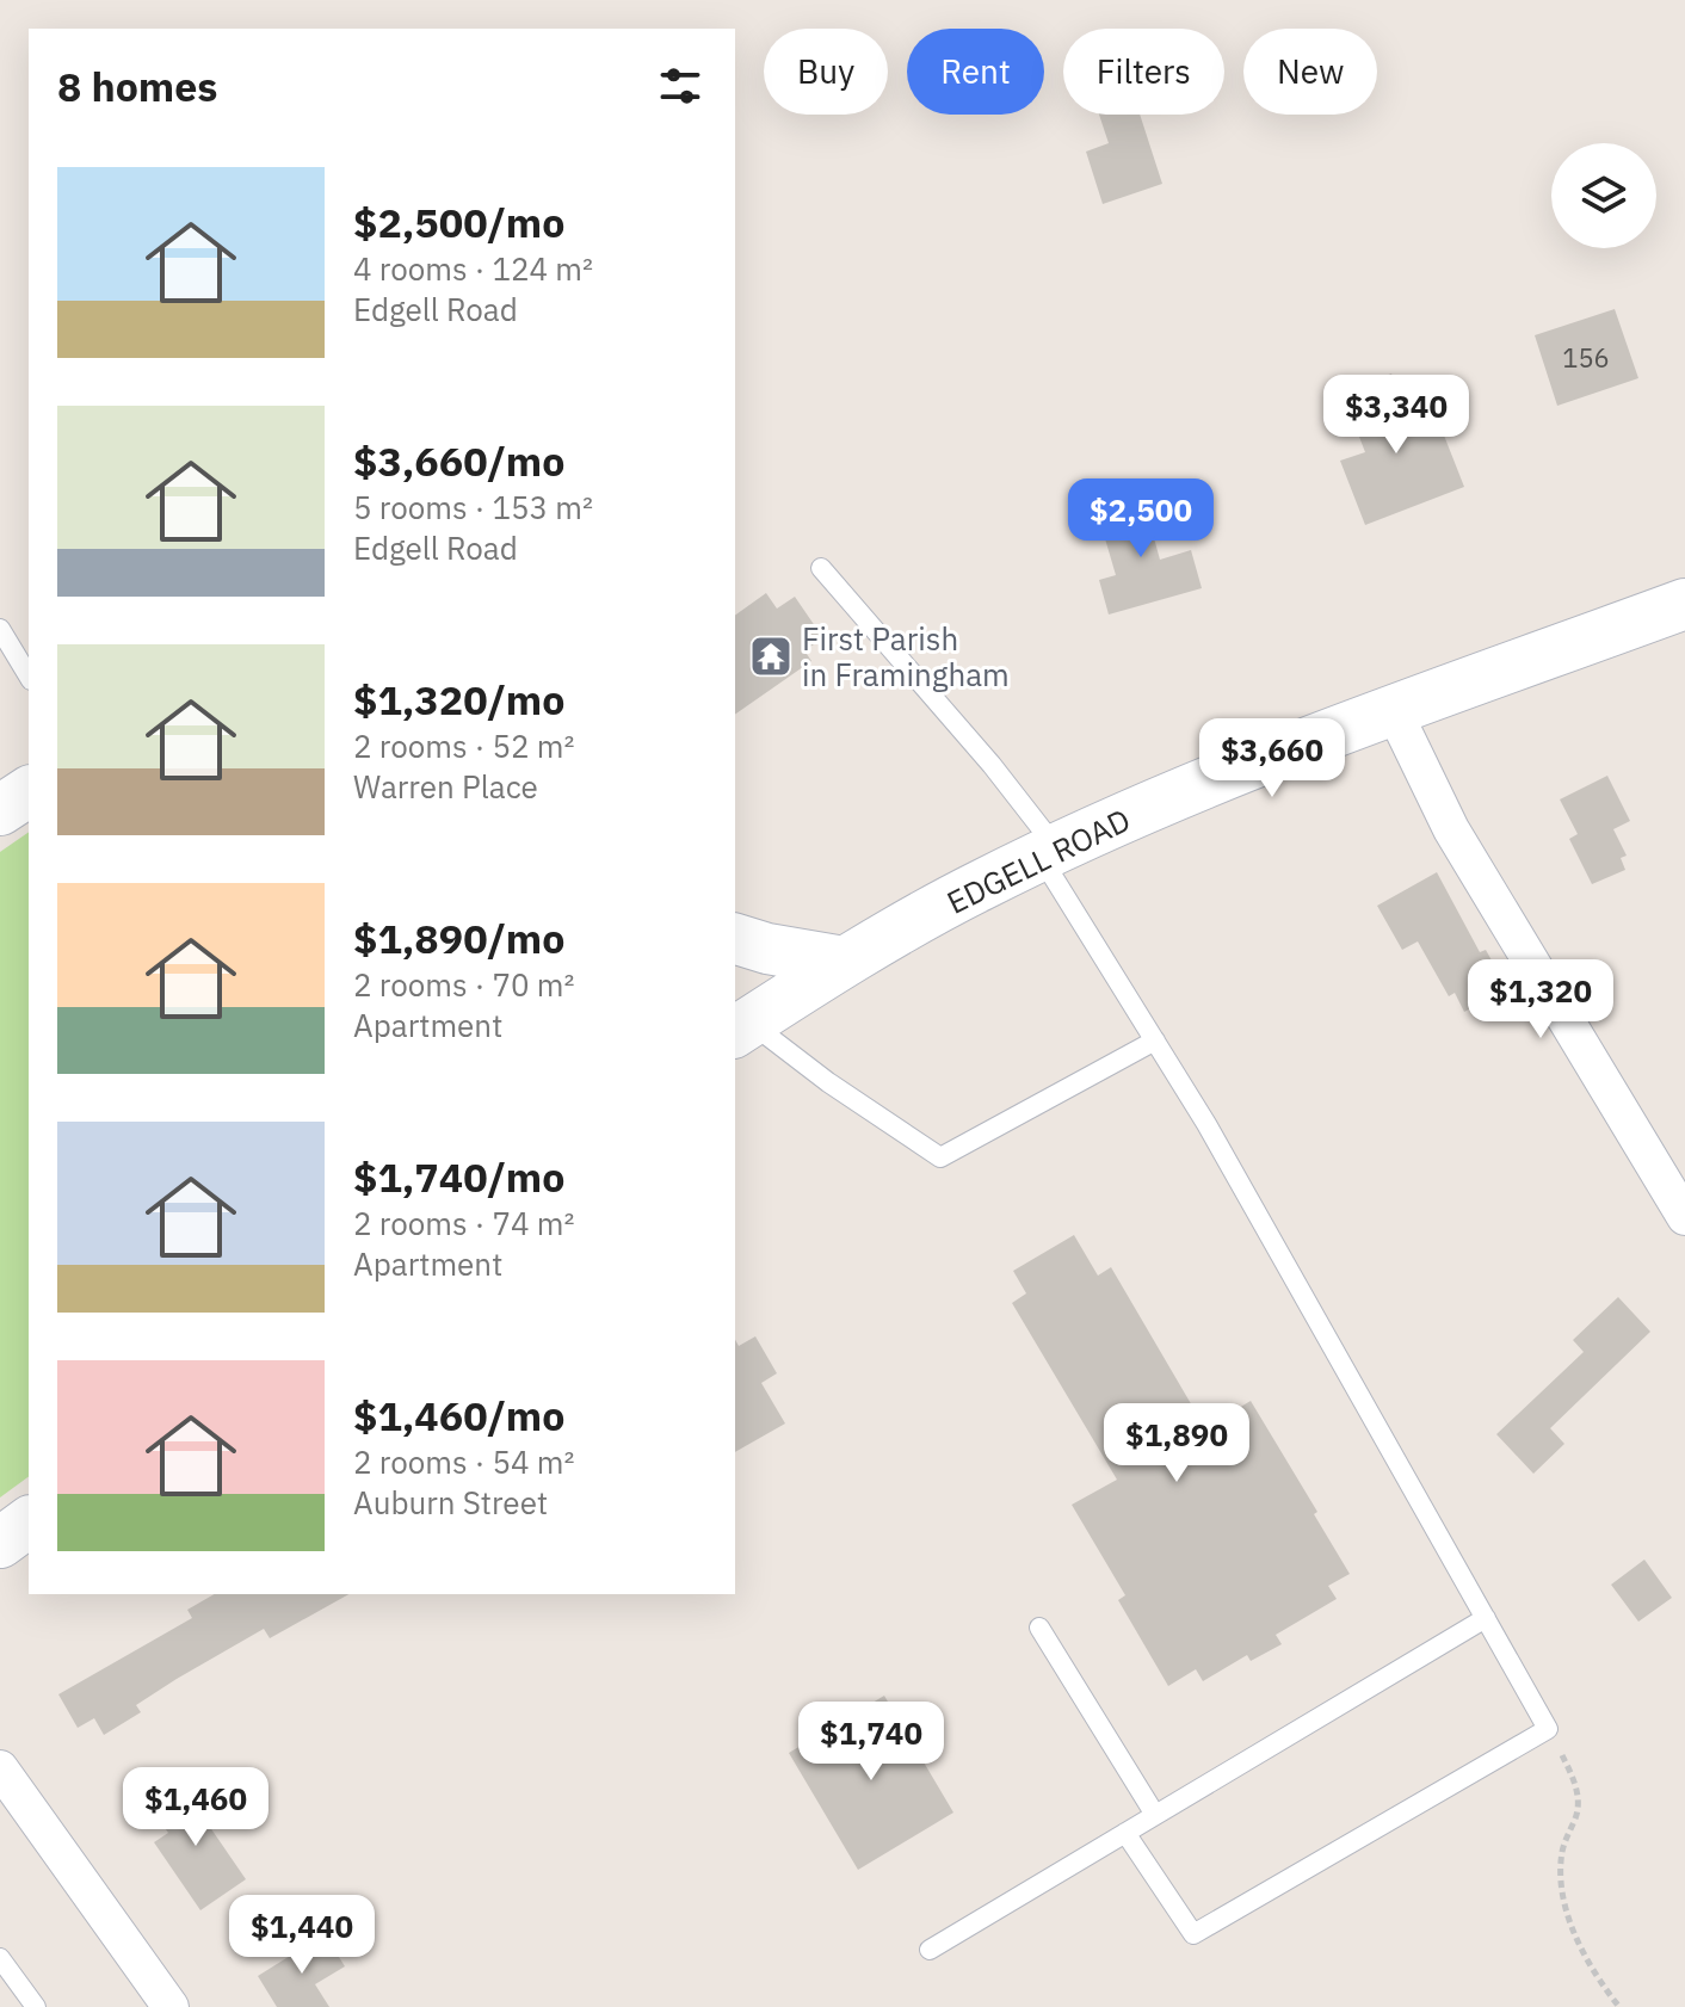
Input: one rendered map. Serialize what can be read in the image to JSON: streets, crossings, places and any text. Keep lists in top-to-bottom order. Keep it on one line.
{"streets":{"main road":["EDGELL ROAD"]},"places":{"temple":["First Parish in Framingham"]},"house_numbers":["156"],"page":{"chip":["Buy","Rent","Filters","New"],"heading":"8 homes","list":[{"name":"$2,500/mo","note":"4 rooms · 124 m² · Edgell Road"},{"name":"$3,660/mo","note":"5 rooms · 153 m² · Edgell Road"},{"name":"$1,320/mo","note":"2 rooms · 52 m² · Warren Place"},{"name":"$1,890/mo","note":"2 rooms · 70 m² · Apartment"},{"name":"$1,740/mo","note":"2 rooms · 74 m² · Apartment"},{"name":"$1,460/mo","note":"2 rooms · 54 m² · Auburn Street"}],"price":["$3,340","$2,500","$3,660","$1,320","$1,890","$1,740","$1,460","$1,440"]}}
